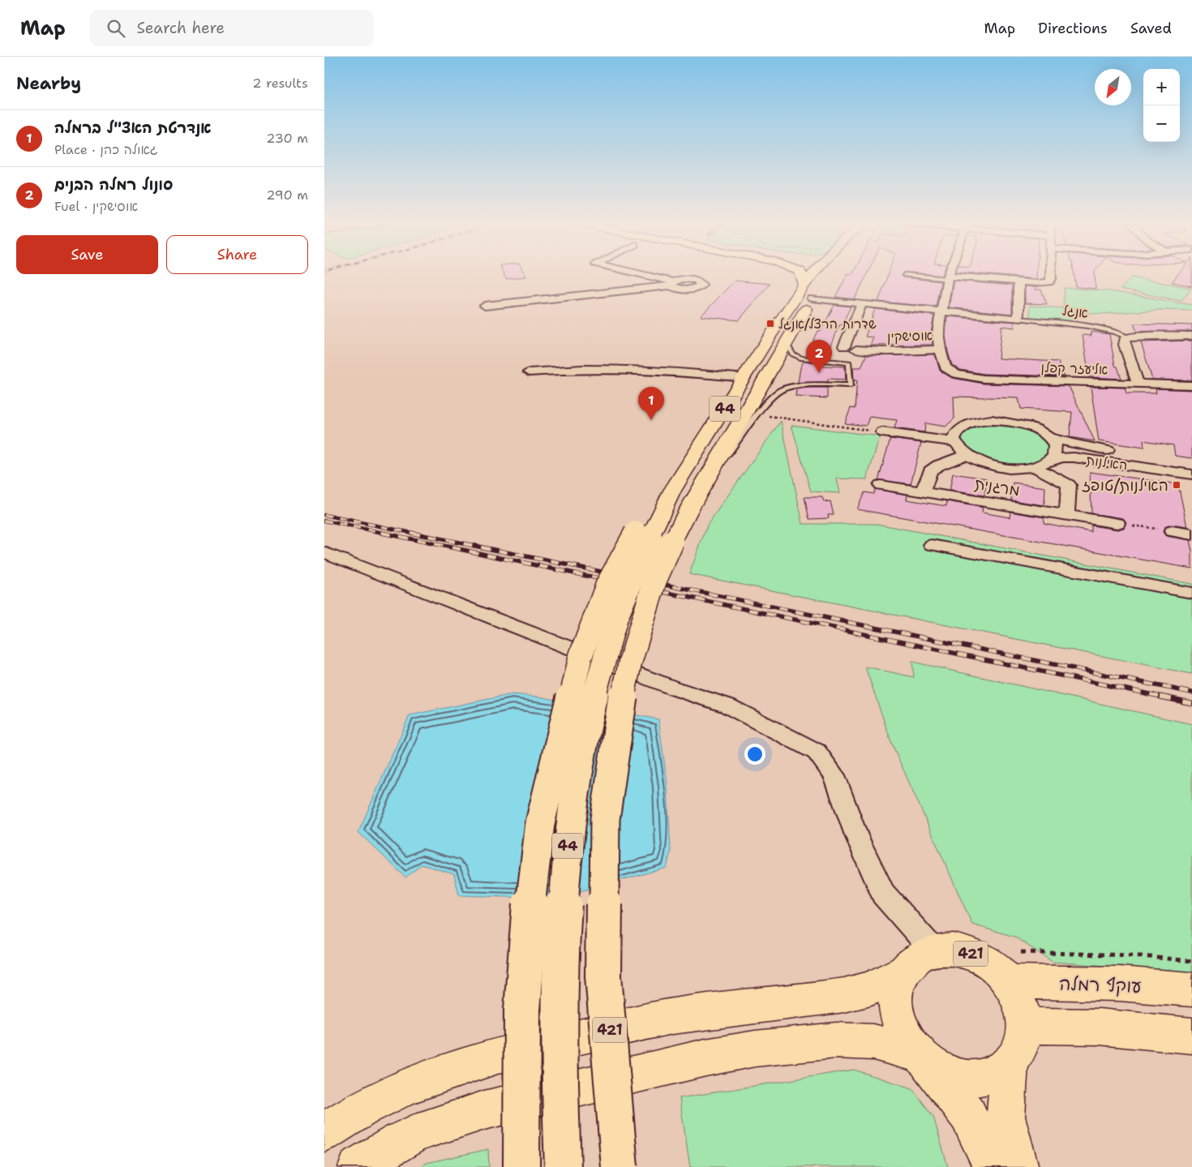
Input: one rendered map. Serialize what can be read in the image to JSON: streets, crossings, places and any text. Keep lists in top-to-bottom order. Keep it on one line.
{"streets":{"main road":["44","421","עוקף רמלה"],"street":["אנגל","אוסישקין","אליעזר קפלן","האילנות","מרגנית"]},"crossings":[["אנגל","44"],["אוסישקין","אליעזר קפלן"],["האילנות","מרגנית"],["421","עוקף רמלה"]],"places":{"transit":["שדרות הרצל/אנגל","האילנות/טופז"]},"north":"bottom left","page":{"header":"Map","search":"Search here","nav":["Map","Directions","Saved"],"heading":["Nearby","2 results"],"map_buttons":["+","−"],"list":[{"mark":"1","name":"אנדרטת האצ\"ל ברמלה","note":"Place · גאולה כהן","value":"230 m"},{"mark":"2","name":"סונול רמלה הבנים","note":"Fuel · אוסישקין","value":"290 m"}],"buttons":["Save","Share"],"pins":["2","1"]}}
